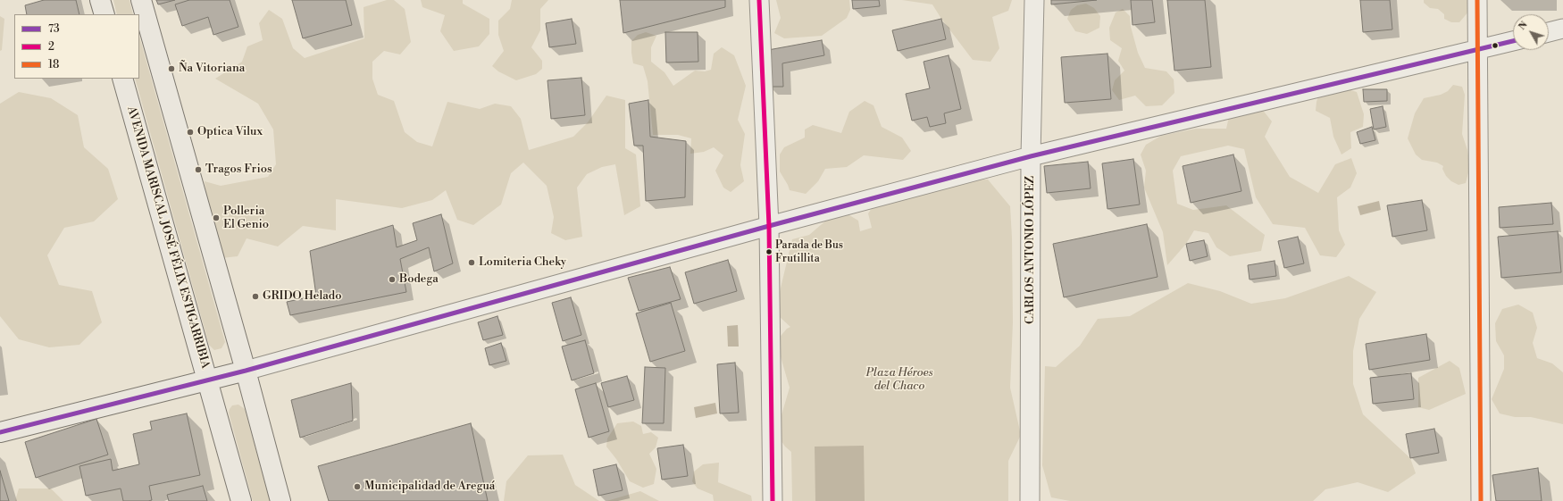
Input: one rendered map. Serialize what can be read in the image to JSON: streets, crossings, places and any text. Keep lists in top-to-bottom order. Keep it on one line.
{"streets":{"main road":["AVENIDA MARISCAL JOSÉ FÉLIX ESTIGARRIBIA"],"street":["CARLOS ANTONIO LÓPEZ"]},"parks":["Plaza Héroes del Chaco"],"places":["Ña Vitoriana","Optica Vilux","Tragos Frios","Polleria El Genio","Parada de Bus Frutillita","Lomiteria Cheky","Bodega","GRIDO Helado","Municipalidad de Areguá"],"lines":["transit line 2","transit line 18","transit line 73"],"legend":["73","2","18"],"north":"top left"}
